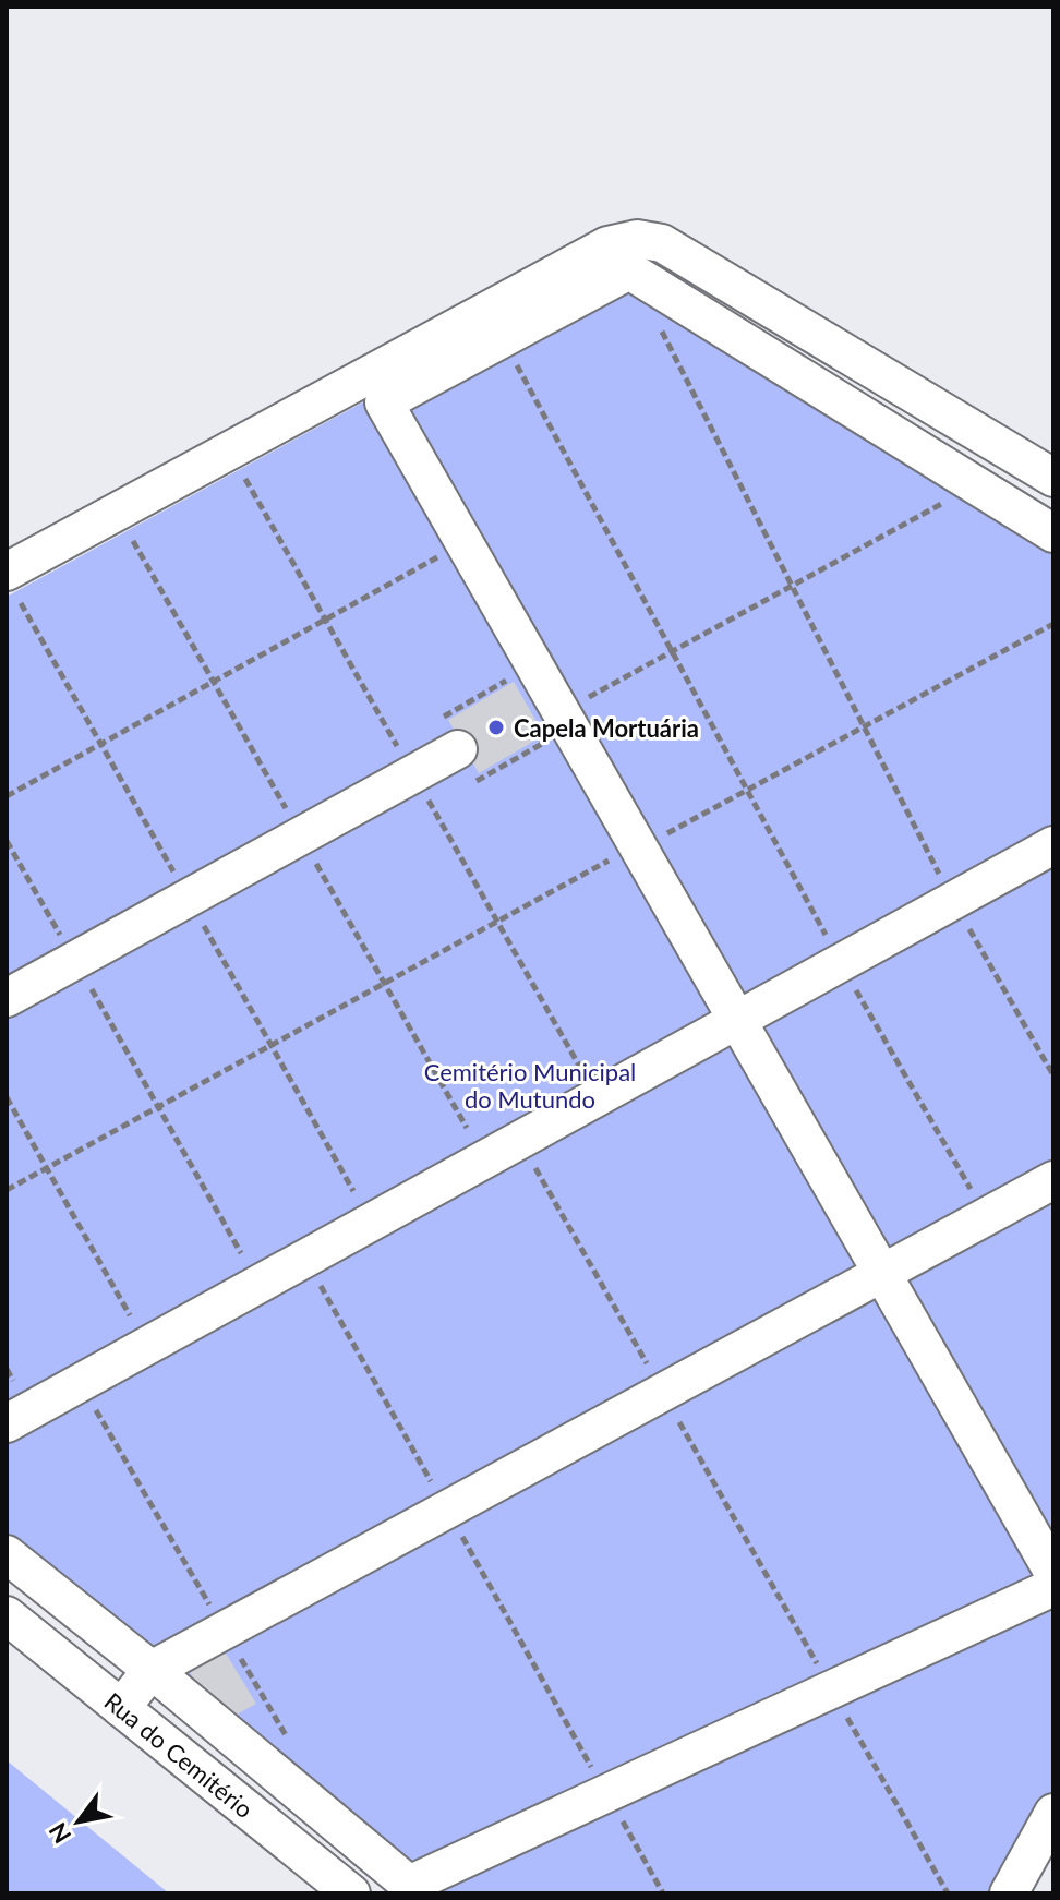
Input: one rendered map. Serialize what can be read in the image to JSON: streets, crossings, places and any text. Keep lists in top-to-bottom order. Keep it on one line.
{"streets":{"street":["Rua do Cemitério"]},"parks":["Cemitério Municipal do Mutundo"],"places":["Capela Mortuária"],"north":"bottom left"}
